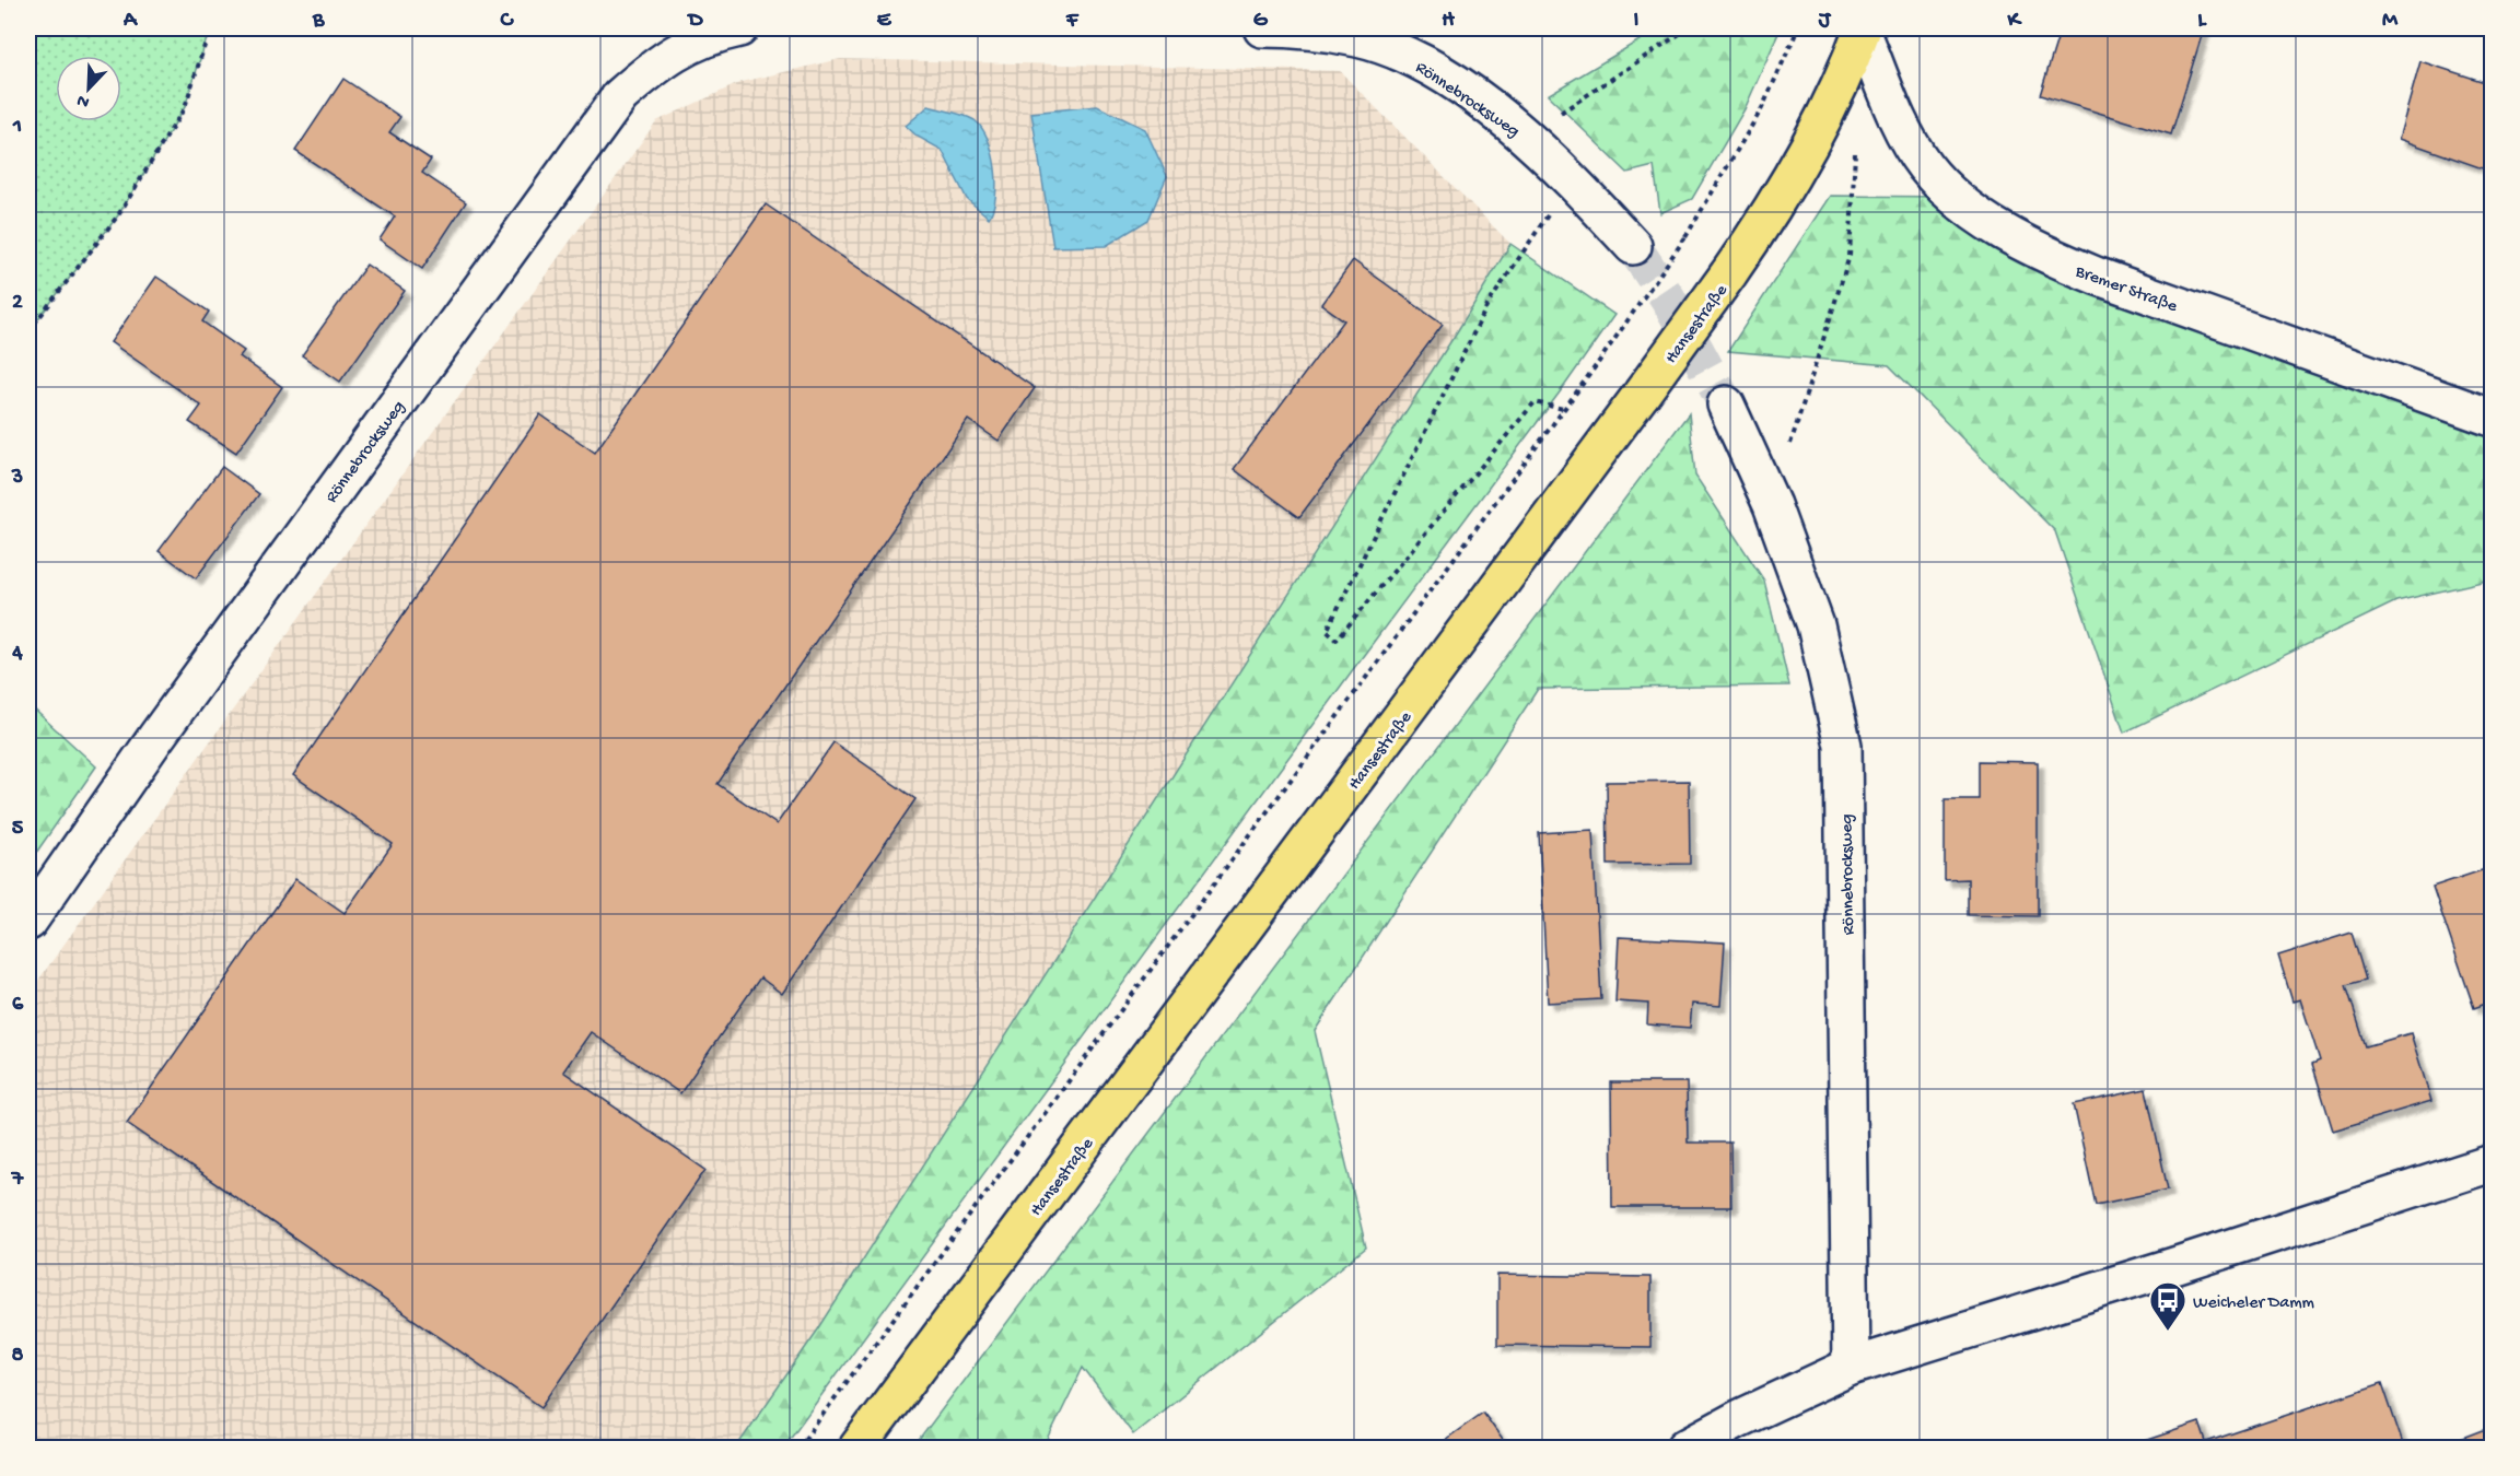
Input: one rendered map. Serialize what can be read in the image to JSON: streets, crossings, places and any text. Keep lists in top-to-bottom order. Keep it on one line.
{"streets":{"main road":["Hansestraße"],"street":["Rönnebrocksweg","Bremer Straße"]},"crossings":[["Bremer Straße","Hansestraße"]],"places":{"bus stop":["Weicheler Damm"]},"north":"bottom left","grid":{"columns":["A","B","C","D","E","F","G","H","I","J","K","L","M"],"rows":["1","2","3","4","5","6","7","8"]}}
